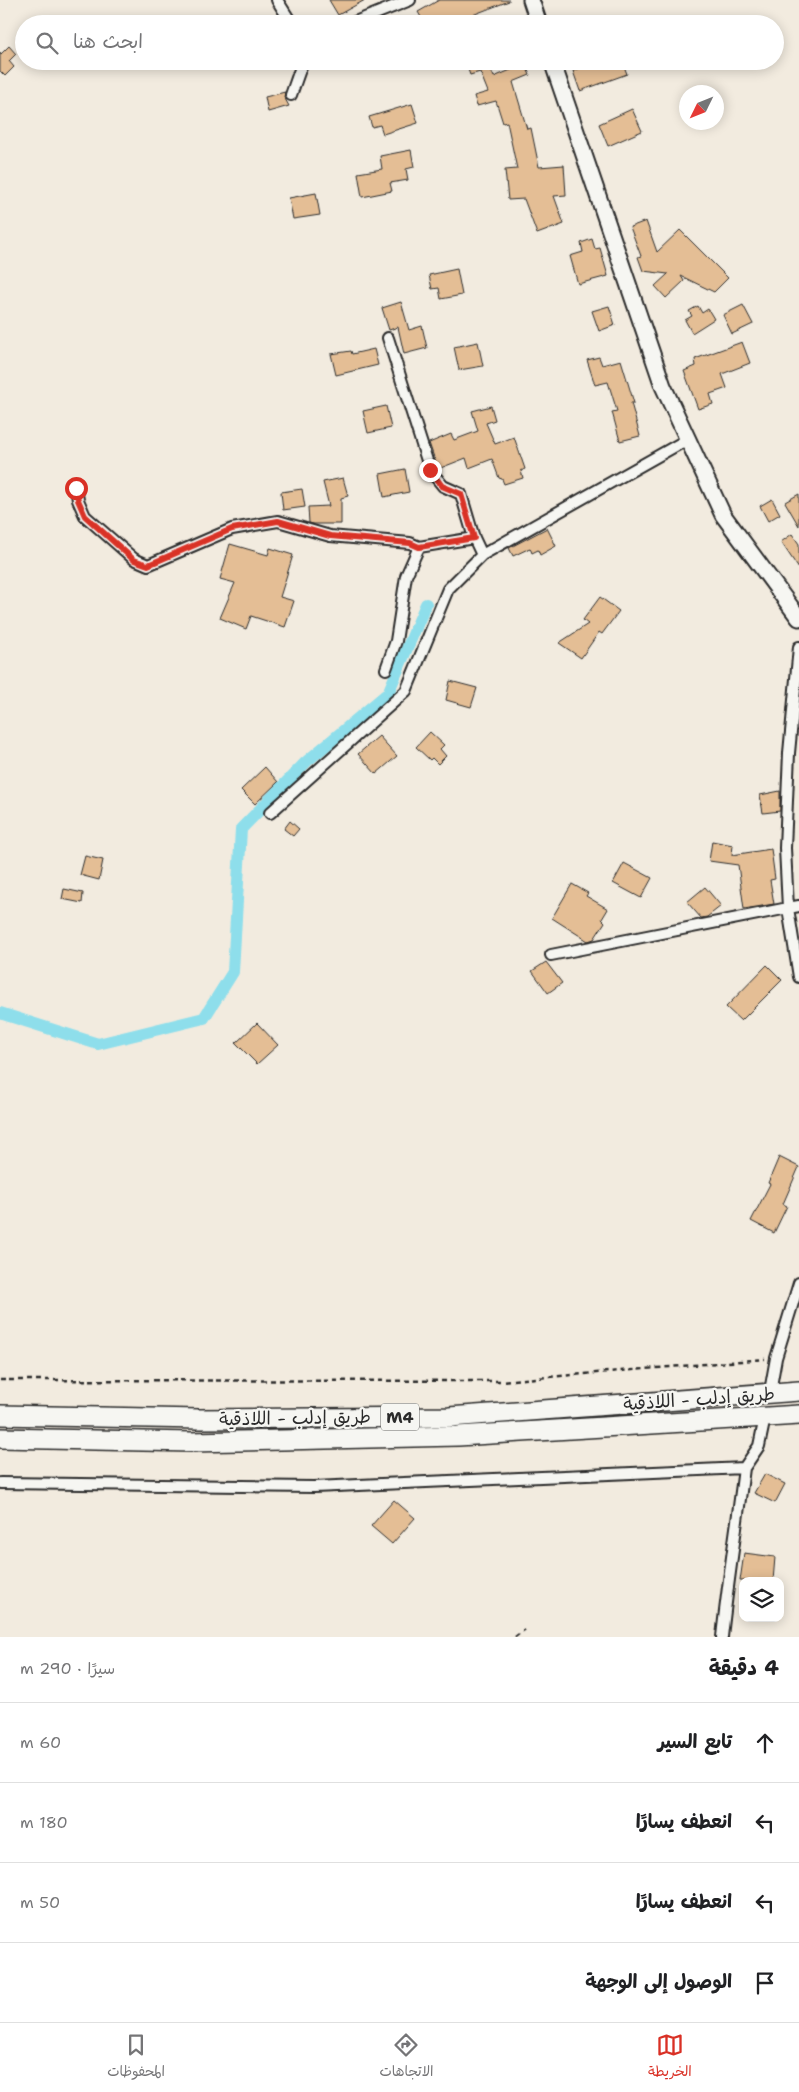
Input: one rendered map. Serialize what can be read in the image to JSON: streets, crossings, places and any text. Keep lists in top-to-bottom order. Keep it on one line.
{"streets":{"highway":["طريق إدلب - اللاذقية","M4"]},"north":"bottom left","page":{"search":"ابحث هنا","heading":["4 دقيقة","سيرًا · 290 m"],"list":[["تابع السير","60 m"],["انعطف يسارًا","180 m"],["انعطف يسارًا","50 m"],"الوصول إلى الوجهة"],"nav":["الخريطة","الاتجاهات","المحفوظات"]}}
